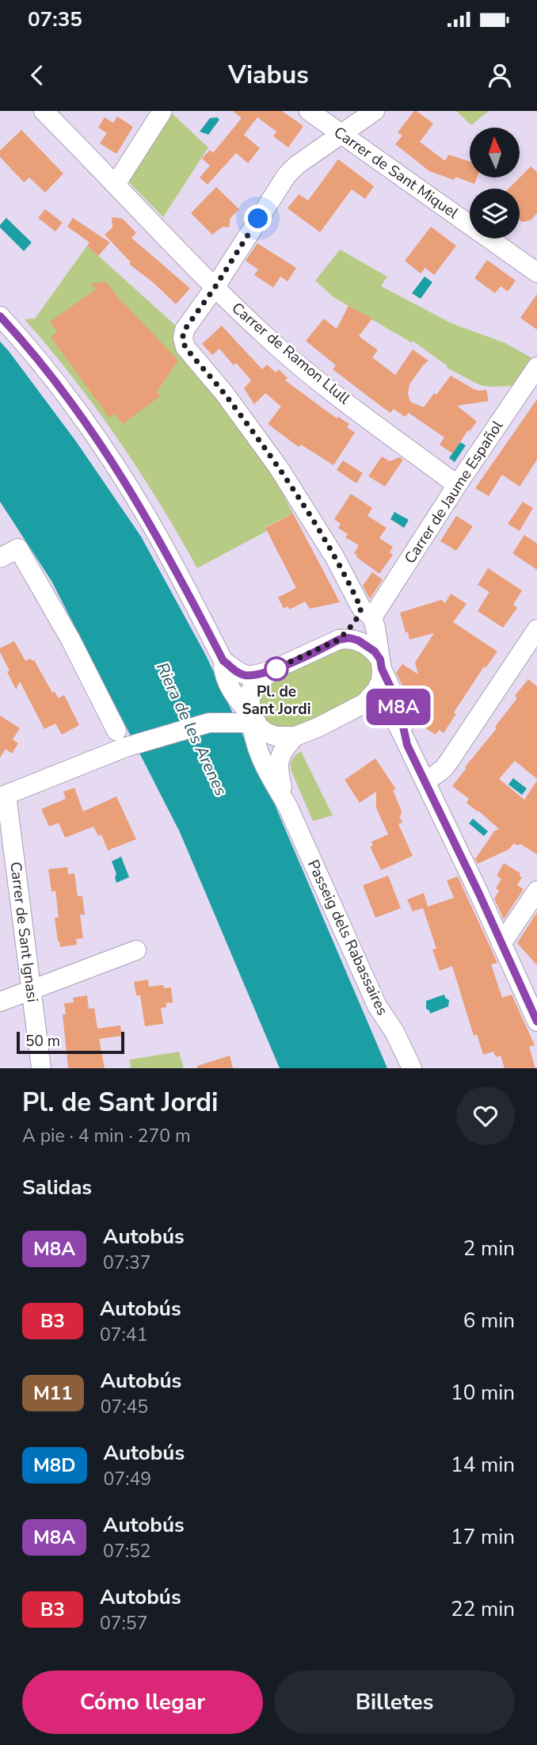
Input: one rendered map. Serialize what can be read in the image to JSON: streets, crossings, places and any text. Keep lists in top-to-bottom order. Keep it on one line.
{"streets":{"street":["Carrer de Sant Miquel","Carrer de Ramon Llull","Carrer de Jaume Español","Carrer de Sant Ignasi","Passeig dels Rabassaires"]},"crossings":[["Carrer de Ramon Llull","Carrer de Jaume Español"]],"water":["Riera de les Arenes"],"places":["Pl. de Sant Jordi"],"lines":["bus line M8A"],"scale_bar":"50 m","north":"top","page":{"status":"07:35","header":"Viabus","on_map":"M8A","scale":"50 m","heading":[["Pl. de Sant Jordi","A pie · 4 min · 270 m"],"Salidas"],"list":[{"mark":"M8A","name":"Autobús","note":"07:37","value":"2 min"},{"mark":"B3","name":"Autobús","note":"07:41","value":"6 min"},{"mark":"M11","name":"Autobús","note":"07:45","value":"10 min"},{"mark":"M8D","name":"Autobús","note":"07:49","value":"14 min"},{"mark":"M8A","name":"Autobús","note":"07:52","value":"17 min"},{"mark":"B3","name":"Autobús","note":"07:57","value":"22 min"}],"buttons":["Cómo llegar","Billetes"]}}
